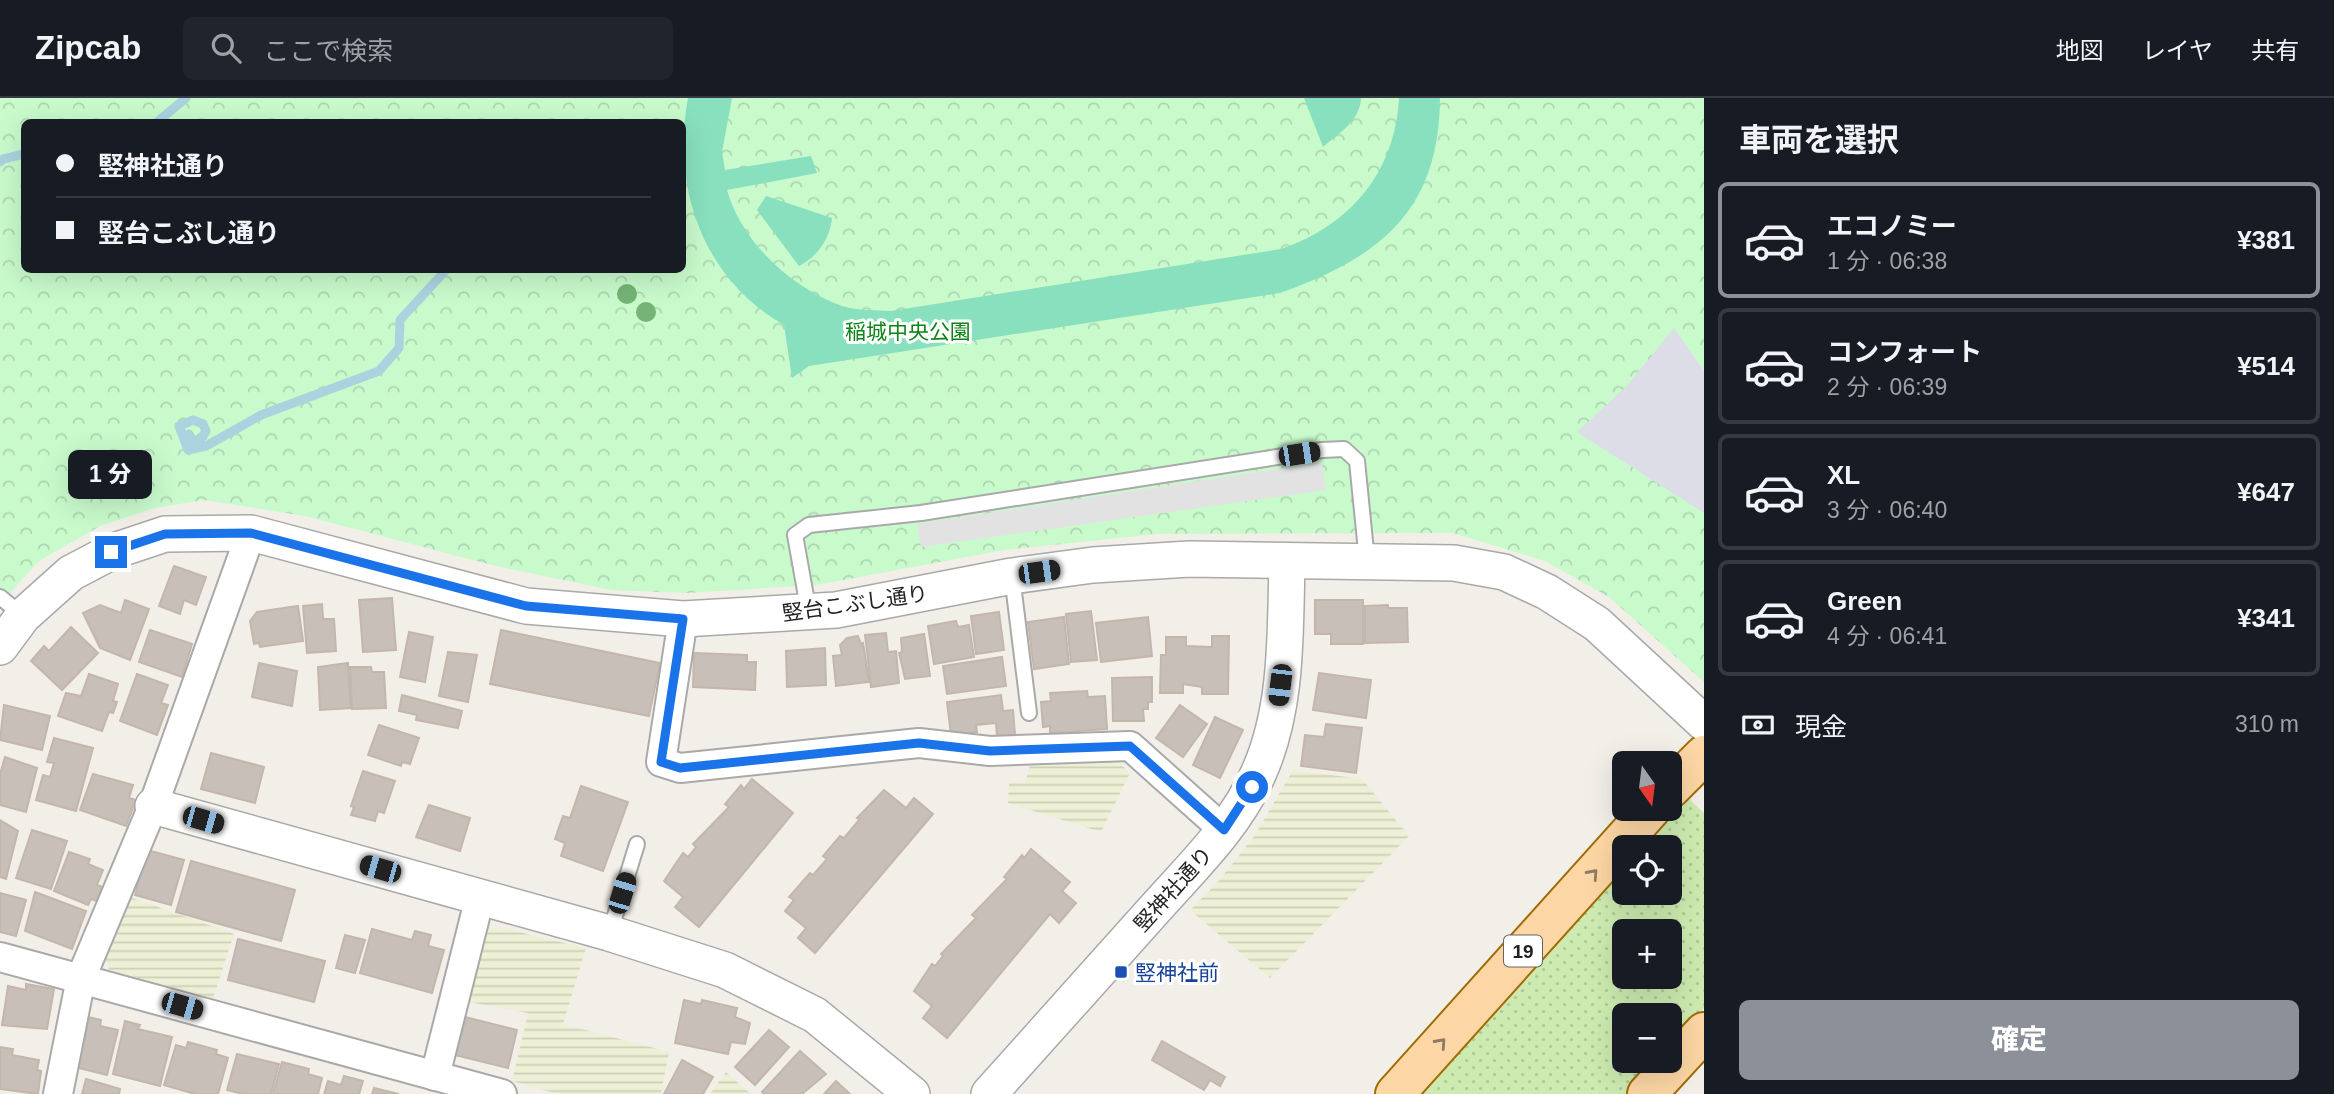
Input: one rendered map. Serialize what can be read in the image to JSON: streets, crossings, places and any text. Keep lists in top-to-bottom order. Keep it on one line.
{"streets":{"main road":["19"],"street":["竪台こぶし通り","竪神社通り"]},"crossings":[["竪台こぶし通り","竪神社通り"]],"parks":["稲城中央公園"],"places":{"transit":["竪神社前"]},"north":"bottom","page":{"header":"Zipcab","search":"ここで検索","nav":["地図","レイヤ","共有"],"heading":"車両を選択","banner":["竪神社通り","竪台こぶし通り"],"list":[{"name":"エコノミー","note":"1 分 · 06:38","value":"¥381"},{"name":"コンフォート","note":"2 分 · 06:39","value":"¥514"},{"name":"XL","note":"3 分 · 06:40","value":"¥647"},{"name":"Green","note":"4 分 · 06:41","value":"¥341"}],"bubble":"1 分","pay":["現金","310 m"],"map_buttons":["+","−"],"buttons":"確定"}}
